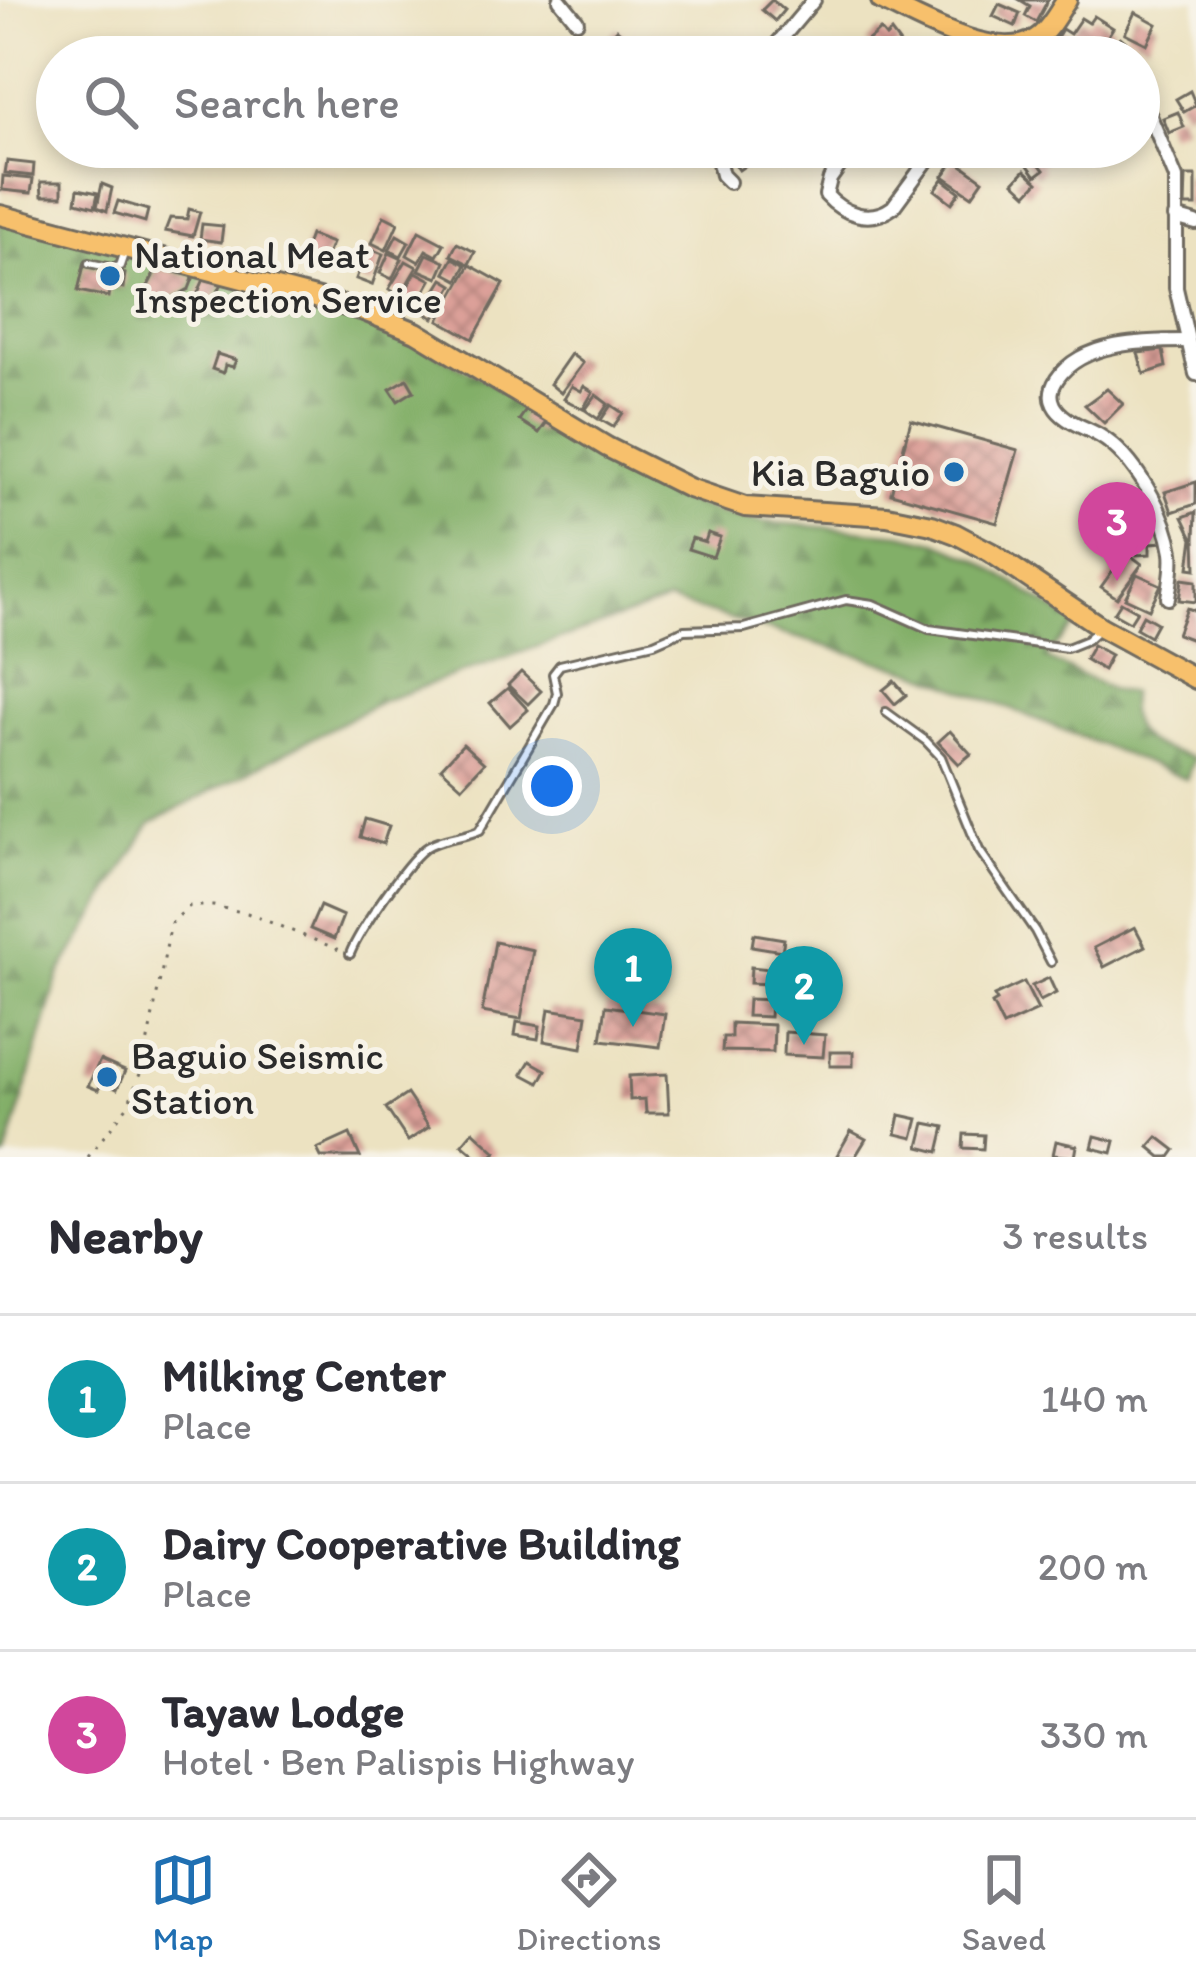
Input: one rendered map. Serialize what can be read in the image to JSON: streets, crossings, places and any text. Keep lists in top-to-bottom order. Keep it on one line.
{"places":["National Meat Inspection Service","Kia Baguio","Baguio Seismic Station"],"page":{"search":"Search here","pins":["3","1","2"],"heading":["Nearby","3 results"],"list":[{"mark":"1","name":"Milking Center","note":"Place","value":"140 m"},{"mark":"2","name":"Dairy Cooperative Building","note":"Place","value":"200 m"},{"mark":"3","name":"Tayaw Lodge","note":"Hotel · Ben Palispis Highway","value":"330 m"}],"nav":["Map","Directions","Saved"]}}
